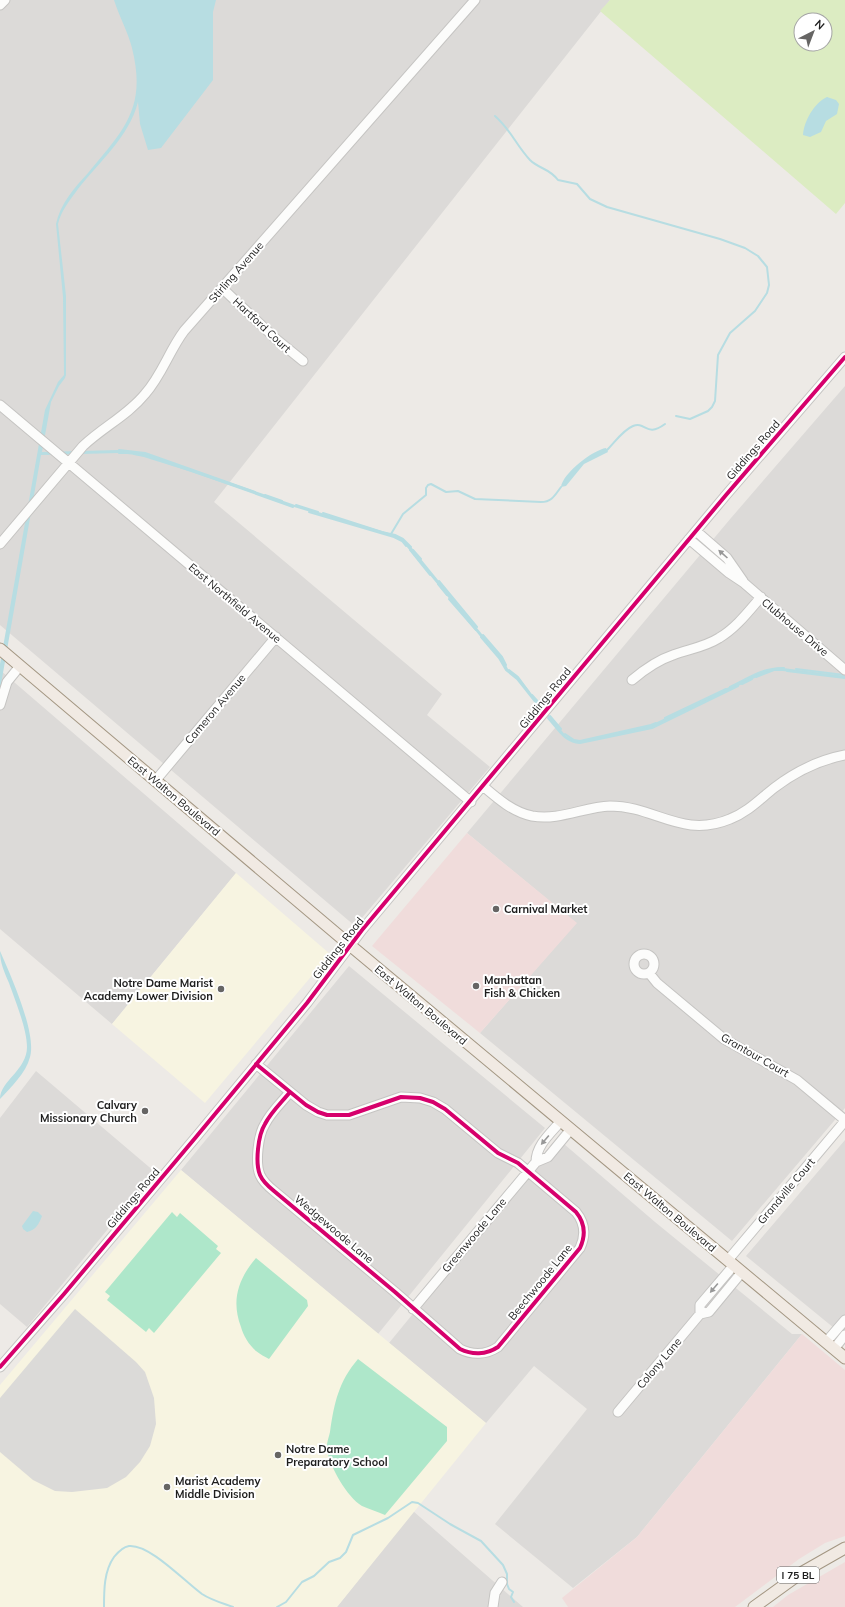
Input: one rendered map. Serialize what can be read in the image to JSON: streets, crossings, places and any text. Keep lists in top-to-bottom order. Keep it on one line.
{"streets":{"main road":["East Walton Boulevard","I 75 BL"],"street":["Stirling Avenue","Hartford Court","Giddings Road","East Northfield Avenue","Clubhouse Drive","Cameron Avenue","Grantour Court","Grandville Court","Wedgewoode Lane","Greenwoode Lane","Beechwoode Lane","Colony Lane"]},"crossings":[["Stirling Avenue","Hartford Court"],["Stirling Avenue","East Northfield Avenue"],["Giddings Road","East Northfield Avenue"],["Giddings Road","Clubhouse Drive"],["Giddings Road","East Walton Boulevard"],["Giddings Road","Beechwoode Lane"],["East Northfield Avenue","Cameron Avenue"],["Cameron Avenue","East Walton Boulevard"],["East Walton Boulevard","Grandville Court"],["East Walton Boulevard","Greenwoode Lane"],["East Walton Boulevard","Colony Lane"],["Grantour Court","Grandville Court"],["Grandville Court","Colony Lane"],["Wedgewoode Lane","Greenwoode Lane"],["Wedgewoode Lane","Beechwoode Lane"],["Greenwoode Lane","Beechwoode Lane"]],"places":["Carnival Market","Manhattan Fish & Chicken","Notre Dame Marist Academy Lower Division","Calvary Missionary Church","Notre Dame Preparatory School","Marist Academy Middle Division"],"north":"top right"}
